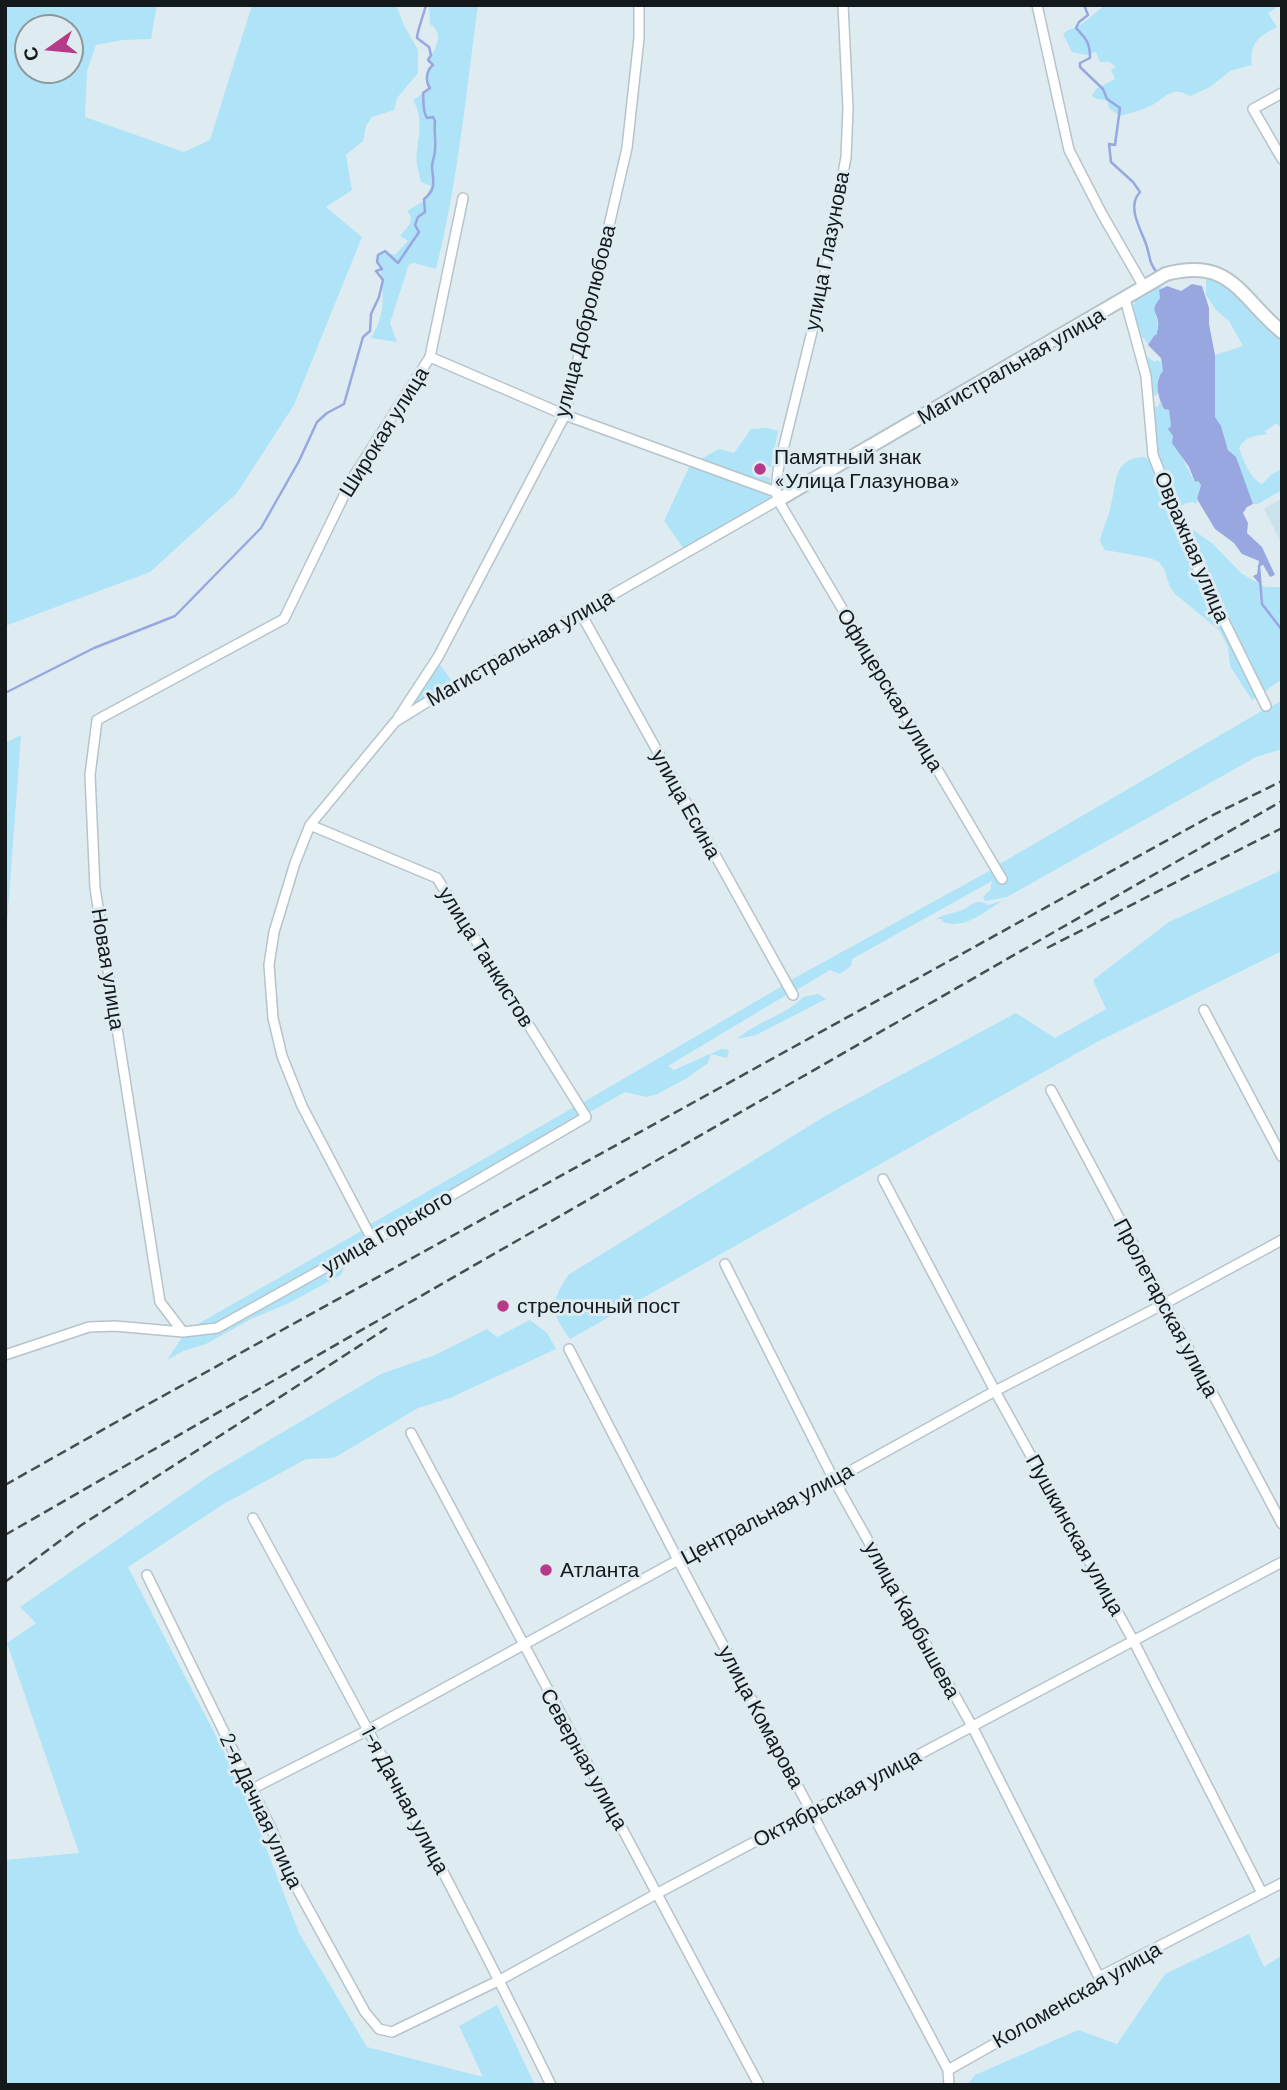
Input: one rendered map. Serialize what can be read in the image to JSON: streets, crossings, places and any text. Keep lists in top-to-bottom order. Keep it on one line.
{"streets":{"street":["улица Глазунова","улица Добролюбова","Магистральная улица","Широкая улица","Овражная улица","Офицерская улица","улица Есина","улица Танкистов","Новая улица","улица Горького","Пролетарская улица","Центральная улица","Пушкинская улица","улица Карбышева","улица Комарова","Северная улица","Октябрьская улица","1-я Дачная улица","2-я Дачная улица","Коломенская улица"]},"crossings":[["улица Глазунова","Магистральная улица"],["улица Глазунова","Широкая улица"],["улица Глазунова","Офицерская улица"],["улица Добролюбова","Магистральная улица"],["улица Добролюбова","Широкая улица"],["Магистральная улица","Широкая улица"],["Магистральная улица","Овражная улица"],["Магистральная улица","Офицерская улица"],["Магистральная улица","улица Есина"],["Магистральная улица","улица Танкистов"],["Магистральная улица","улица Горького"],["Широкая улица","Офицерская улица"],["Широкая улица","Новая улица"],["улица Танкистов","улица Горького"],["Новая улица","улица Горького"],["Пролетарская улица","Центральная улица"],["Центральная улица","Пушкинская улица"],["Центральная улица","улица Карбышева"],["Центральная улица","улица Комарова"],["Центральная улица","Северная улица"],["Центральная улица","1-я Дачная улица"],["Центральная улица","2-я Дачная улица"],["Пушкинская улица","Октябрьская улица"],["Пушкинская улица","Коломенская улица"],["улица Карбышева","Октябрьская улица"],["улица Карбышева","Коломенская улица"],["улица Комарова","Октябрьская улица"],["улица Комарова","Коломенская улица"],["Северная улица","Октябрьская улица"],["Октябрьская улица","1-я Дачная улица"],["Октябрьская улица","2-я Дачная улица"]],"places":["Памятный знак «Улица Глазунова»","стрелочный пост","Атланта"],"north":"left"}
